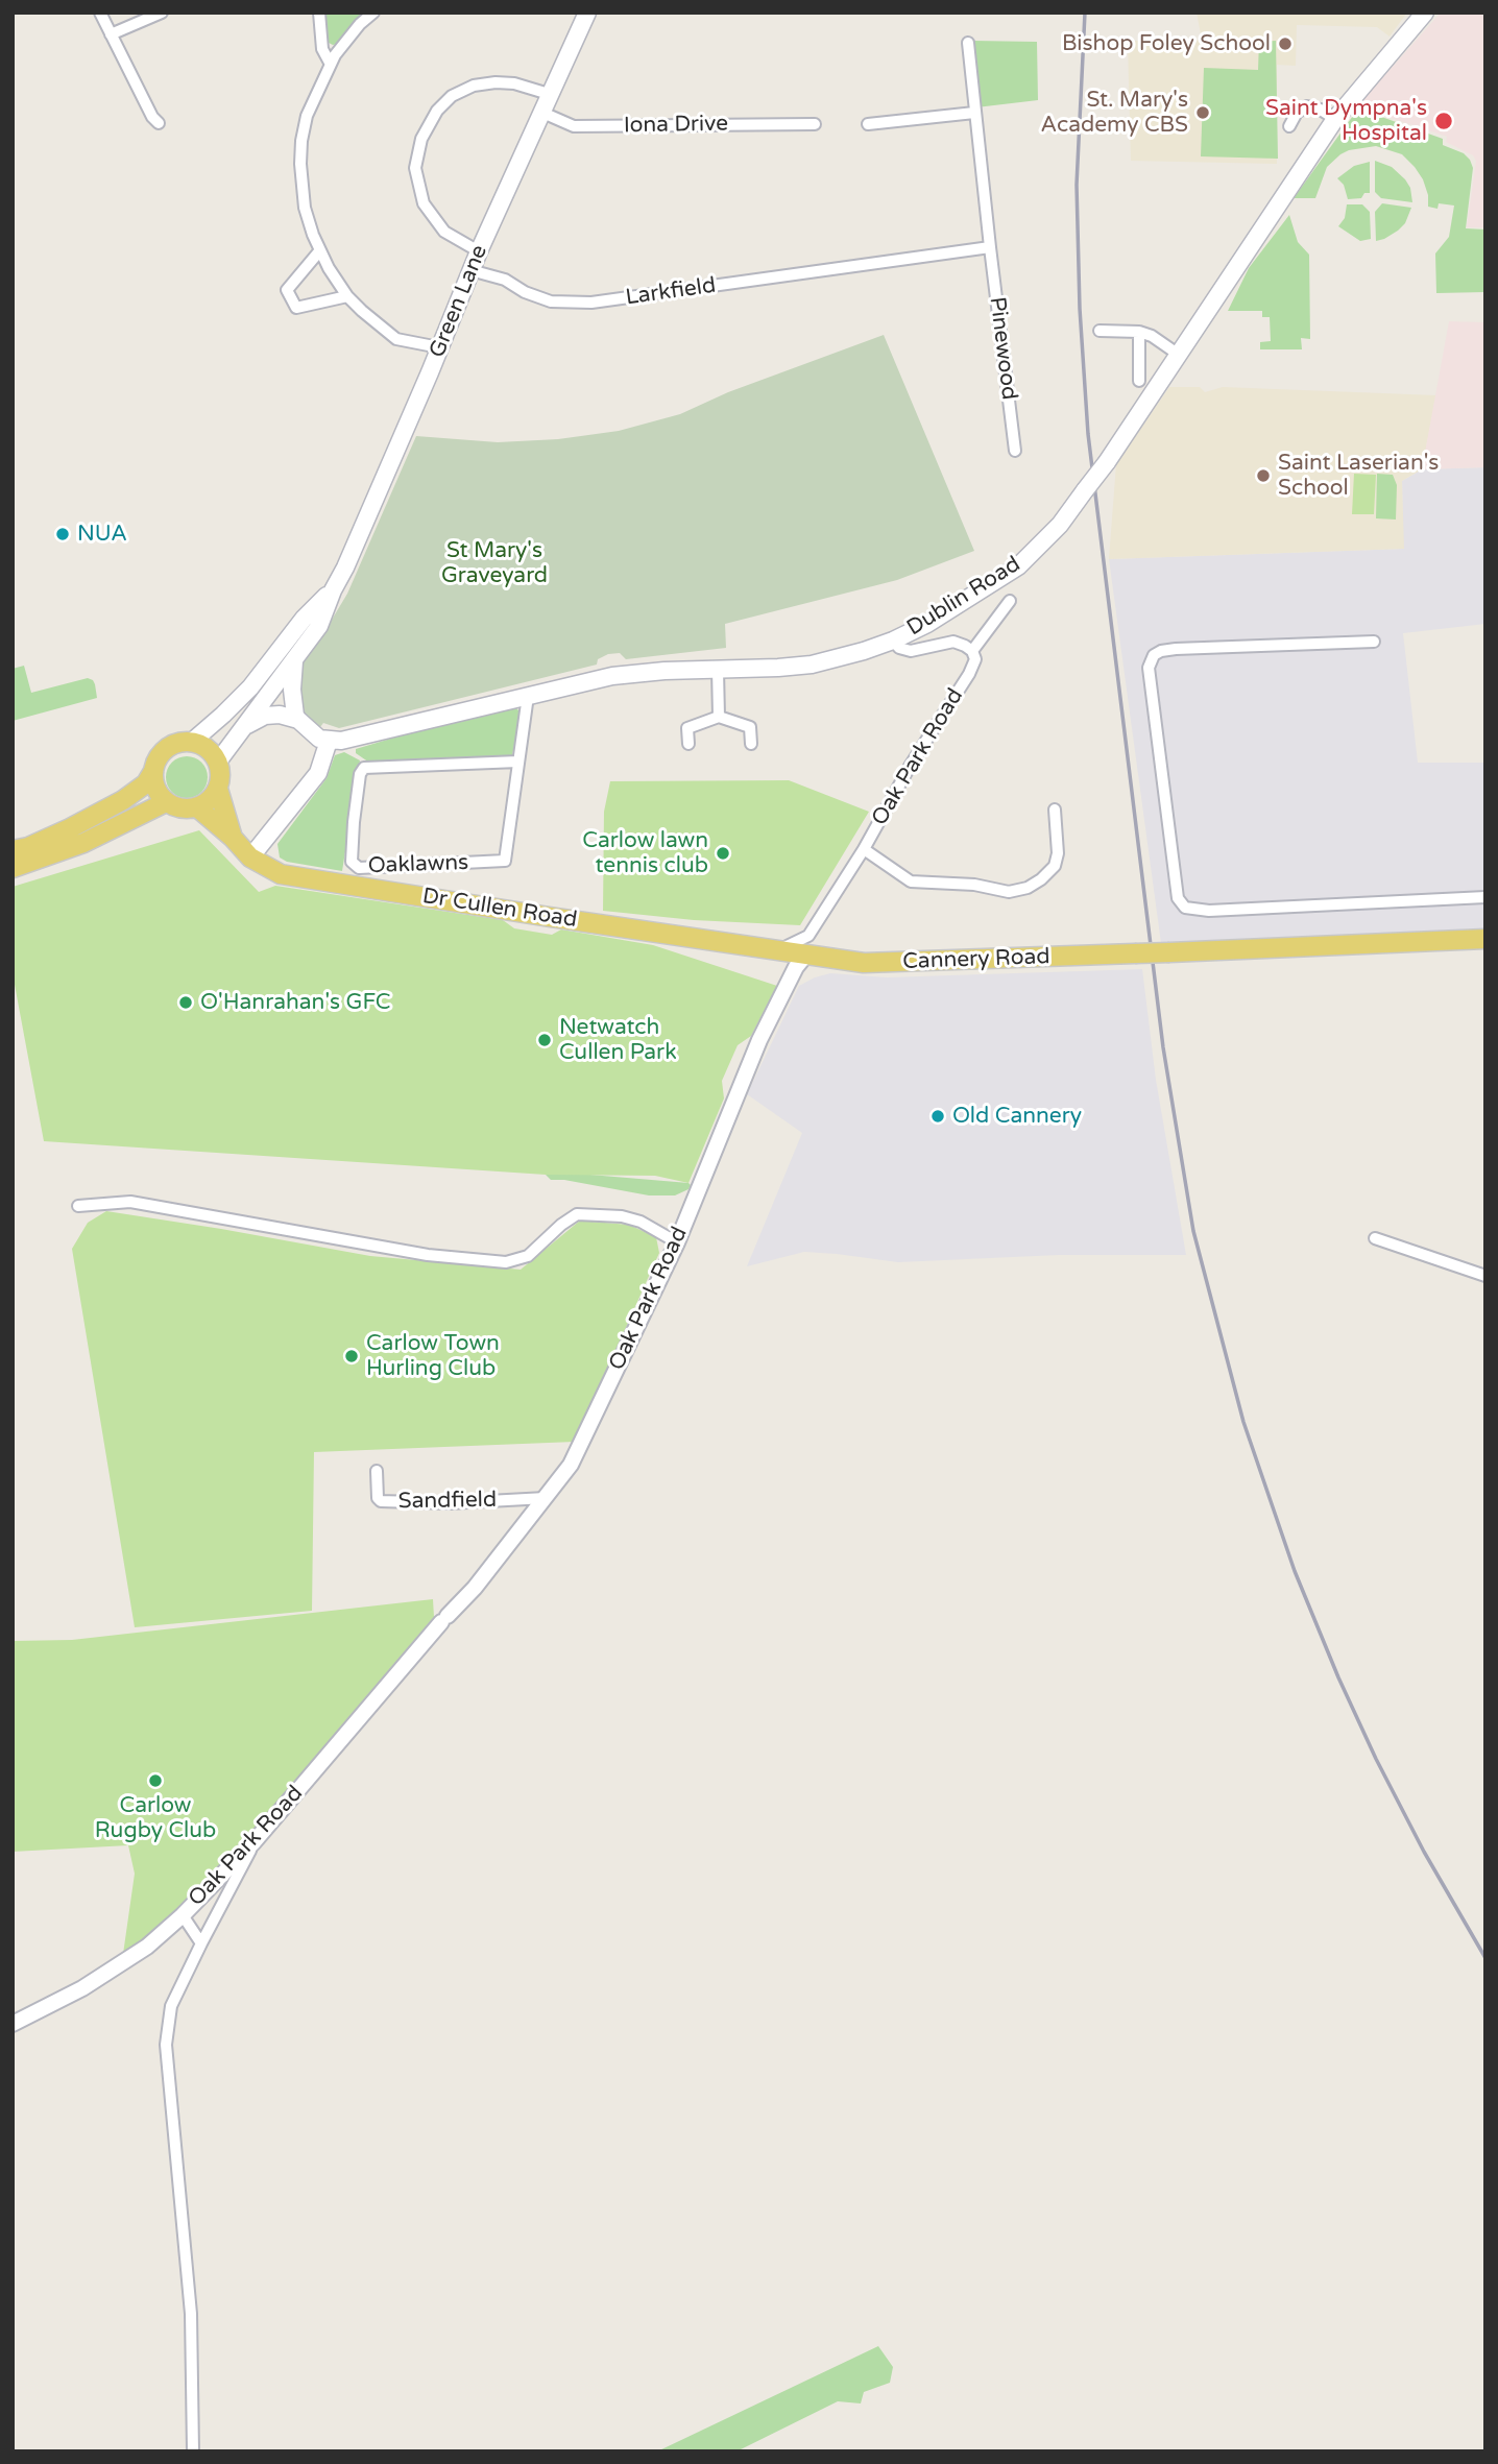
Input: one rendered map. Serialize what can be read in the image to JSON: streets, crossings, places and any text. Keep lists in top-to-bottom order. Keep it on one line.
{"streets":{"main road":["Green Lane","Dublin Road","Dr Cullen Road","Cannery Road"],"street":["Iona Drive","Larkfield","Pinewood","Oak Park Road","Oaklawns","Sandfield"]},"crossings":[["Iona Drive","Green Lane"],["Larkfield","Green Lane"],["Larkfield","Pinewood"],["Dublin Road","Oaklawns"],["Oak Park Road","Dr Cullen Road"],["Oak Park Road","Cannery Road"],["Oak Park Road","Sandfield"],["Dr Cullen Road","Cannery Road"]],"parks":["St Mary's Graveyard"],"places":["Bishop Foley School","St. Mary's Academy CBS","Saint Dympna's Hospital","Saint Laserian's School","NUA","Carlow lawn tennis club","O'Hanrahan's GFC","Netwatch Cullen Park","Old Cannery","Carlow Town Hurling Club","Carlow Rugby Club"]}
